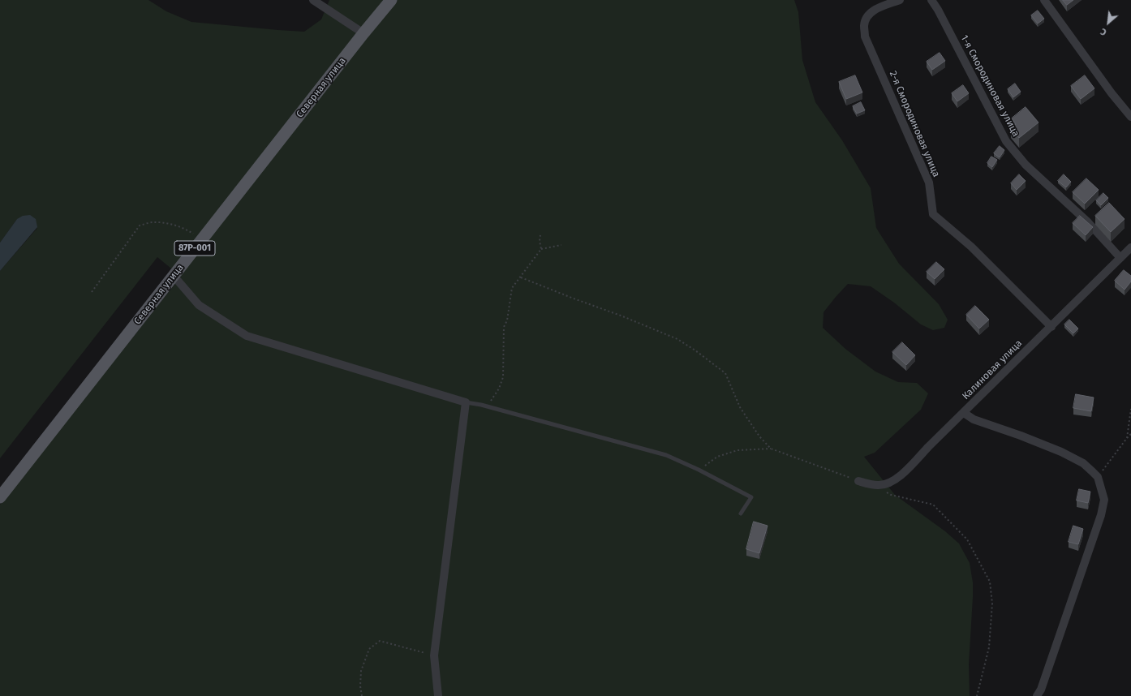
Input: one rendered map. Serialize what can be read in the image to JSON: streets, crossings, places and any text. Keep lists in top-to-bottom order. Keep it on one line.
{"streets":{"main road":["Северная улица","87Р-001"],"street":["1-я Смородиновая улица","2-я Смородиновая улица","Калиновая улица"]},"crossings":[["1-я Смородиновая улица","Калиновая улица"],["2-я Смородиновая улица","Калиновая улица"]],"north":"bottom left"}
